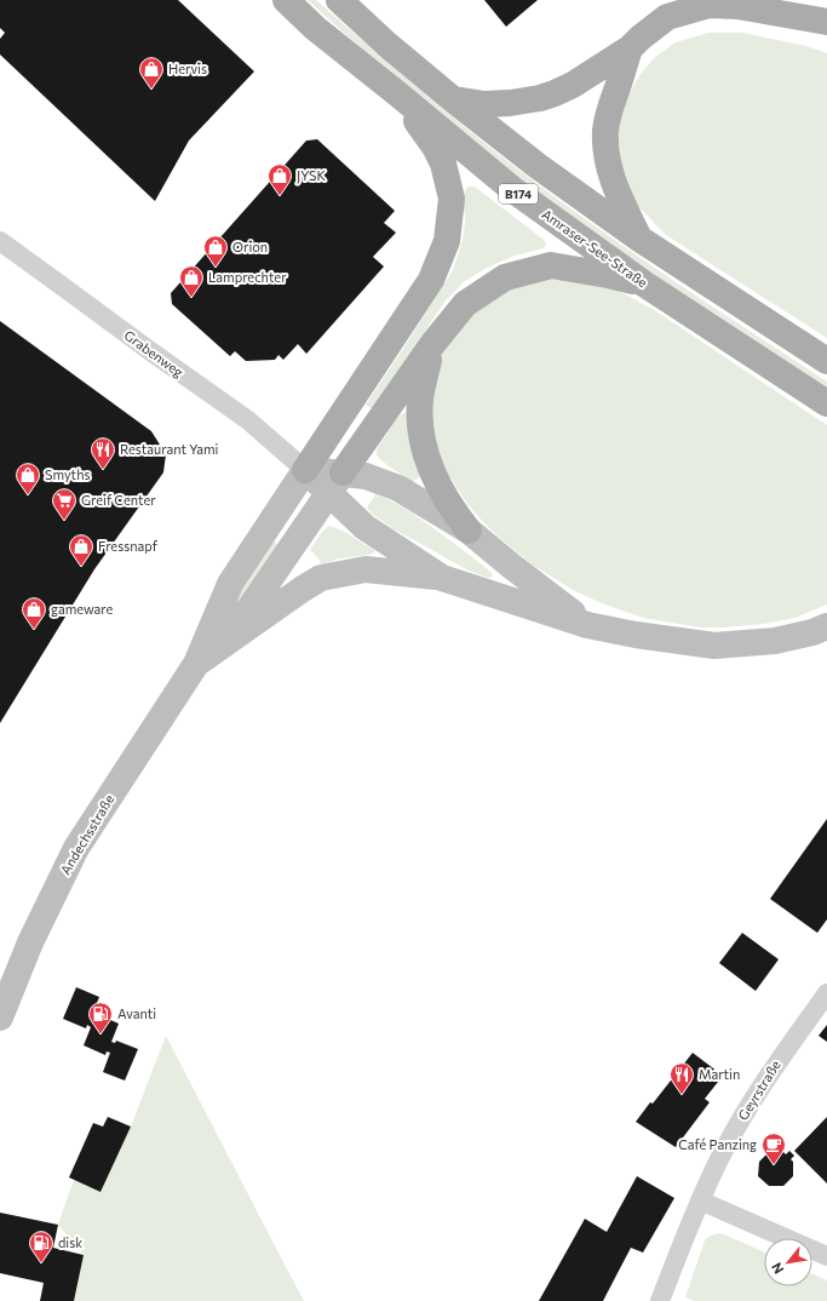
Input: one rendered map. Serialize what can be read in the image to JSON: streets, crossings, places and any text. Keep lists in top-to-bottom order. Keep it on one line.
{"streets":{"main road":["B174","Amraser-See-Straße","Andechsstraße"],"street":["Grabenweg","Geyrstraße"]},"crossings":[["Grabenweg","Andechsstraße"]],"places":{"shop":["Hervis","JYSK","Orion","Lamprechter","Smyths","Fressnapf","gameware"],"restaurant":["Restaurant Yami","Martin"],"supermarket":["Greif Center"],"fuel station":["Avanti","disk"],"cafe":["Café Panzing"]},"north":"bottom left"}
